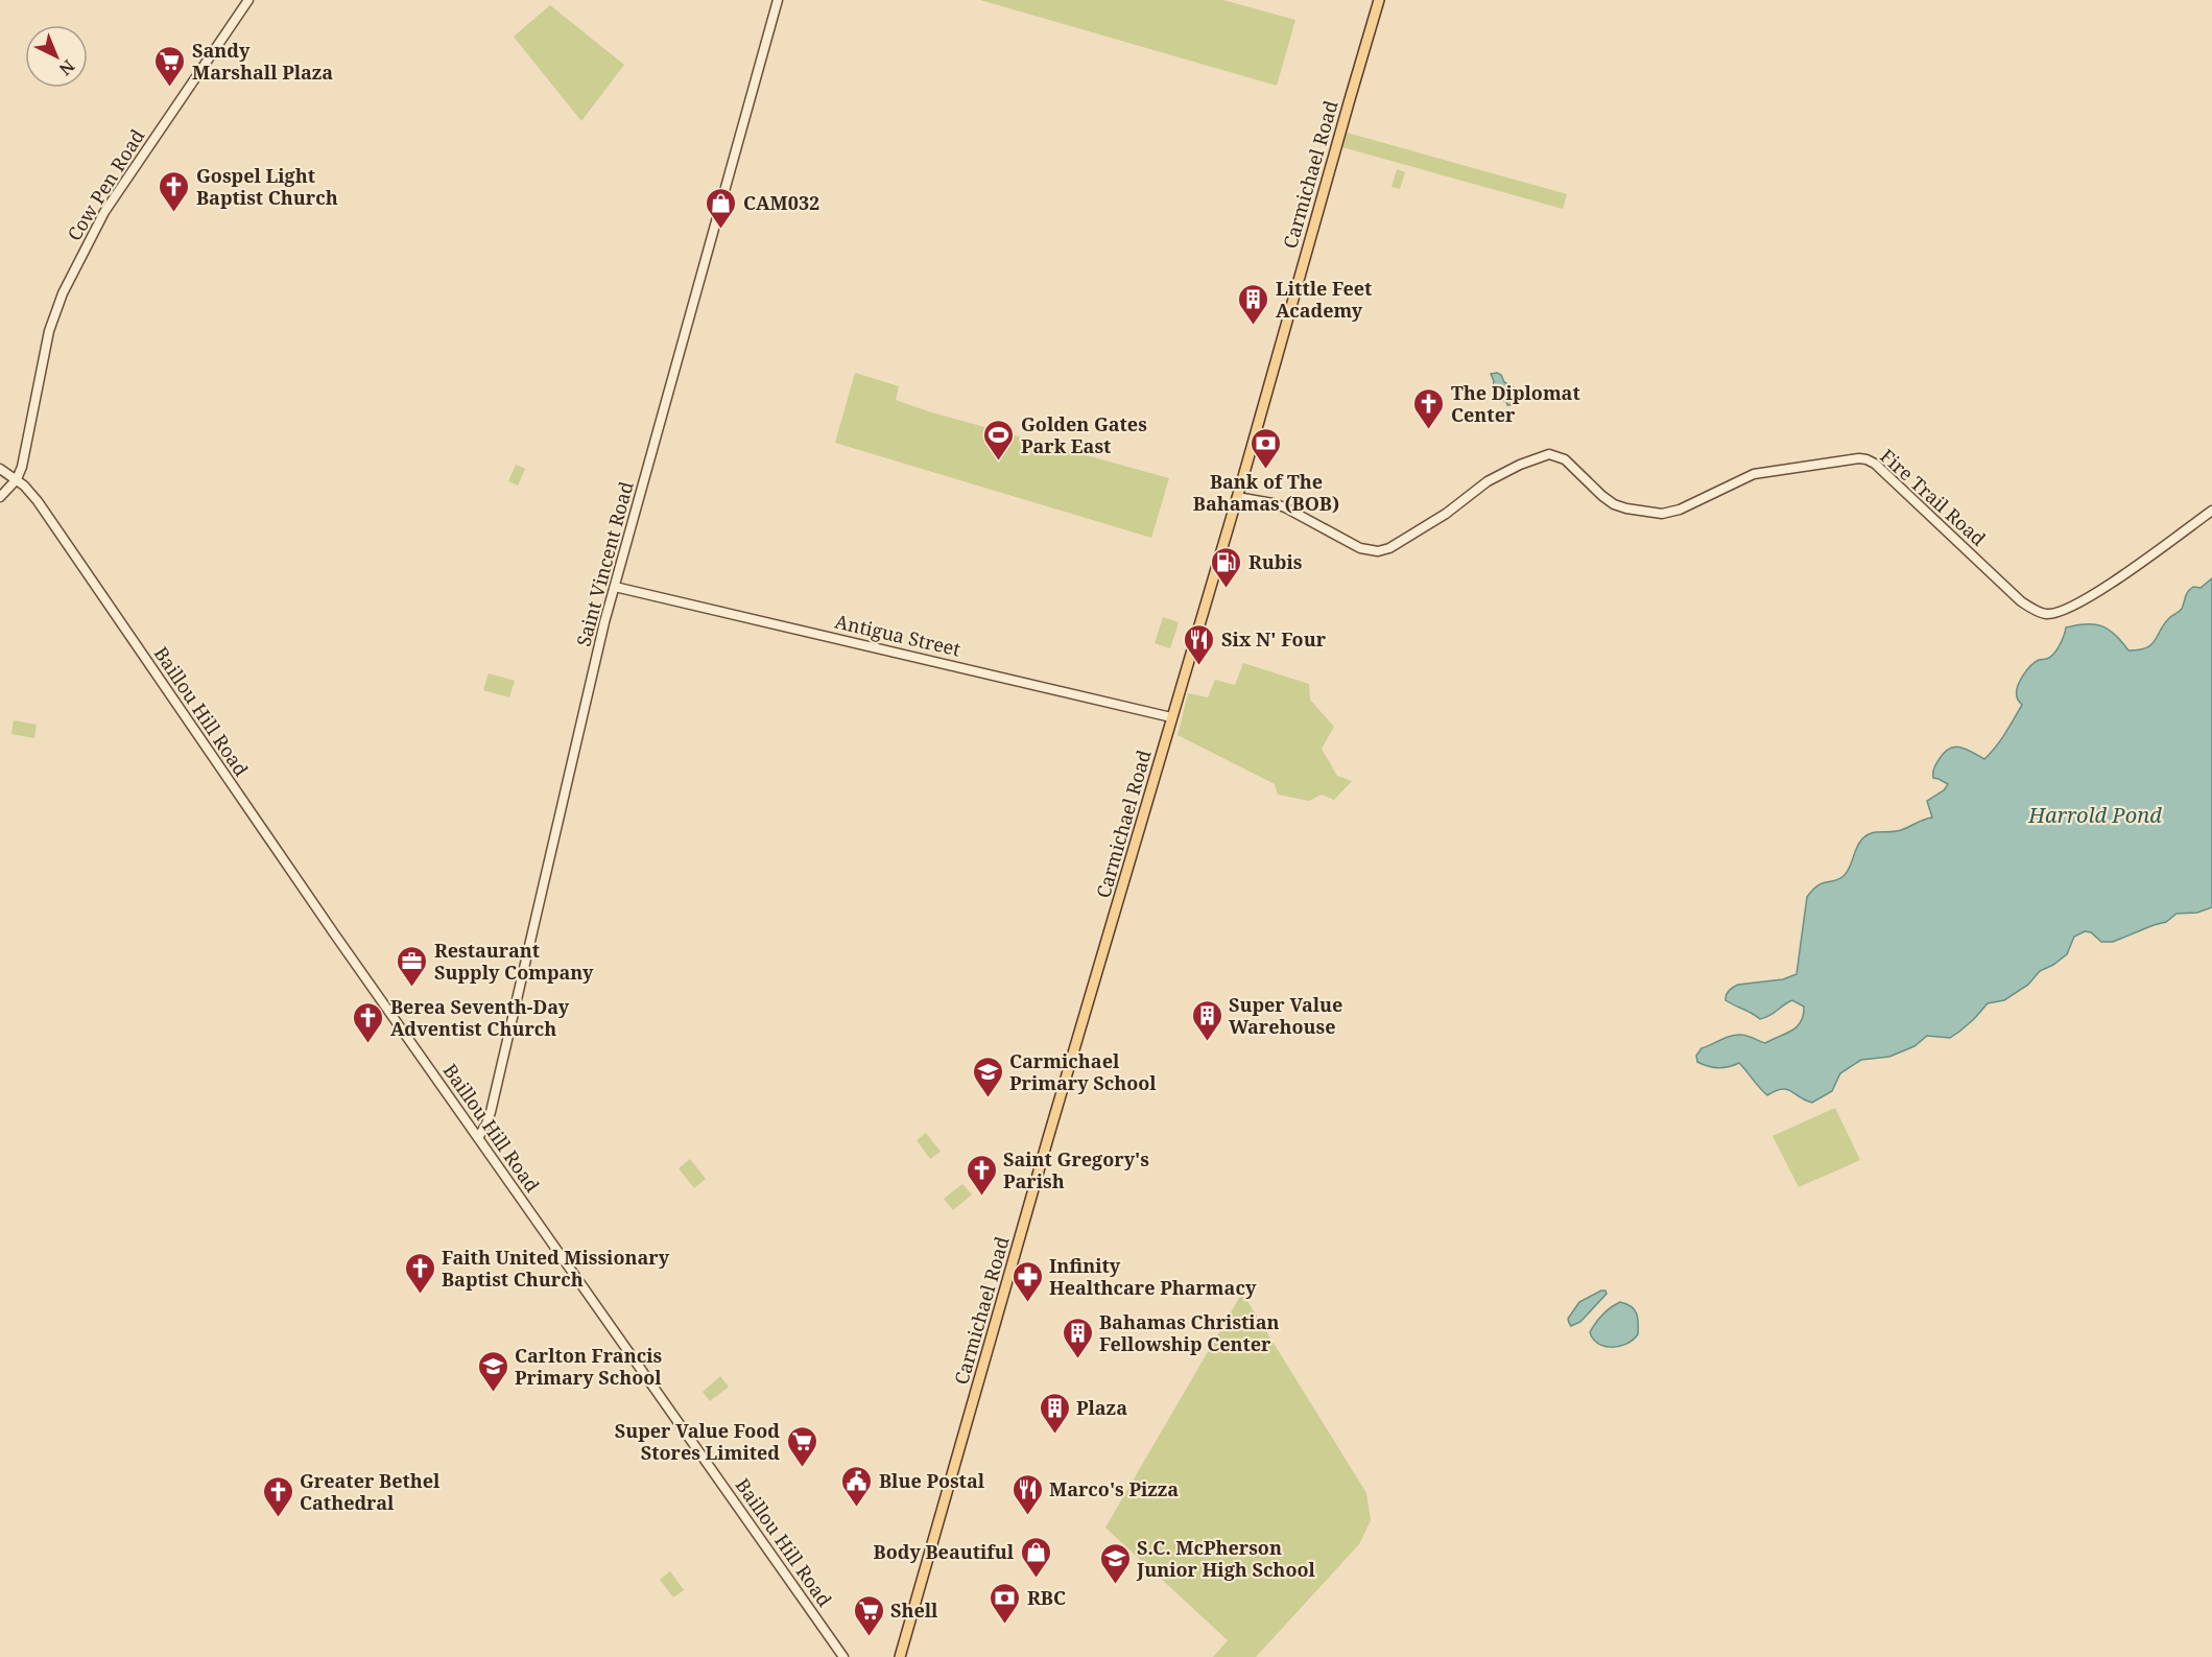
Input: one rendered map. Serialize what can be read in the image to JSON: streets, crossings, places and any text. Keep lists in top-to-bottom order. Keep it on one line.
{"streets":{"main road":["Carmichael Road"],"street":["Cow Pen Road","Fire Trail Road","Saint Vincent Road","Antigua Street","Baillou Hill Road"]},"crossings":[["Carmichael Road","Fire Trail Road"],["Carmichael Road","Antigua Street"],["Cow Pen Road","Baillou Hill Road"],["Saint Vincent Road","Antigua Street"],["Saint Vincent Road","Baillou Hill Road"]],"water":["Harrold Pond"],"places":{"supermarket":["Sandy Marshall Plaza","Super Value Food Stores Limited","Shell"],"church":["Gospel Light Baptist Church","The Diplomat Center","Berea Seventh-Day Adventist Church","Saint Gregory's Parish","Faith United Missionary Baptist Church","Greater Bethel Cathedral"],"shop":["CAM032","Body Beautiful"],"building":["Little Feet Academy","Super Value Warehouse","Bahamas Christian Fellowship Center","Plaza"],"sports":["Golden Gates Park East"],"bank":["Bank of The Bahamas (BOB)","RBC"],"fuel station":["Rubis"],"restaurant":["Six N' Four","Marco's Pizza"],"office":["Restaurant Supply Company"],"school or university":["Carmichael Primary School","Carlton Francis Primary School","S.C. McPherson Junior High School"],"pharmacy":["Infinity Healthcare Pharmacy"],"public building":["Blue Postal"]},"north":"bottom right"}
